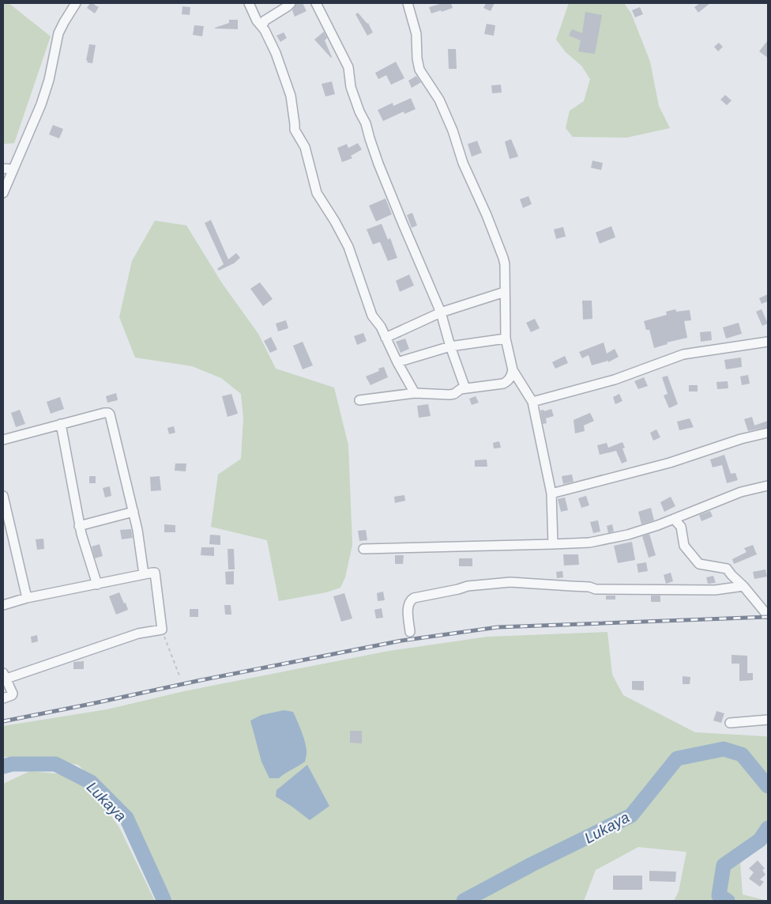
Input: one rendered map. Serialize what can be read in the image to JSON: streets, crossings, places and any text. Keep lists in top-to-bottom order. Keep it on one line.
{"water":["Lukaya"]}
